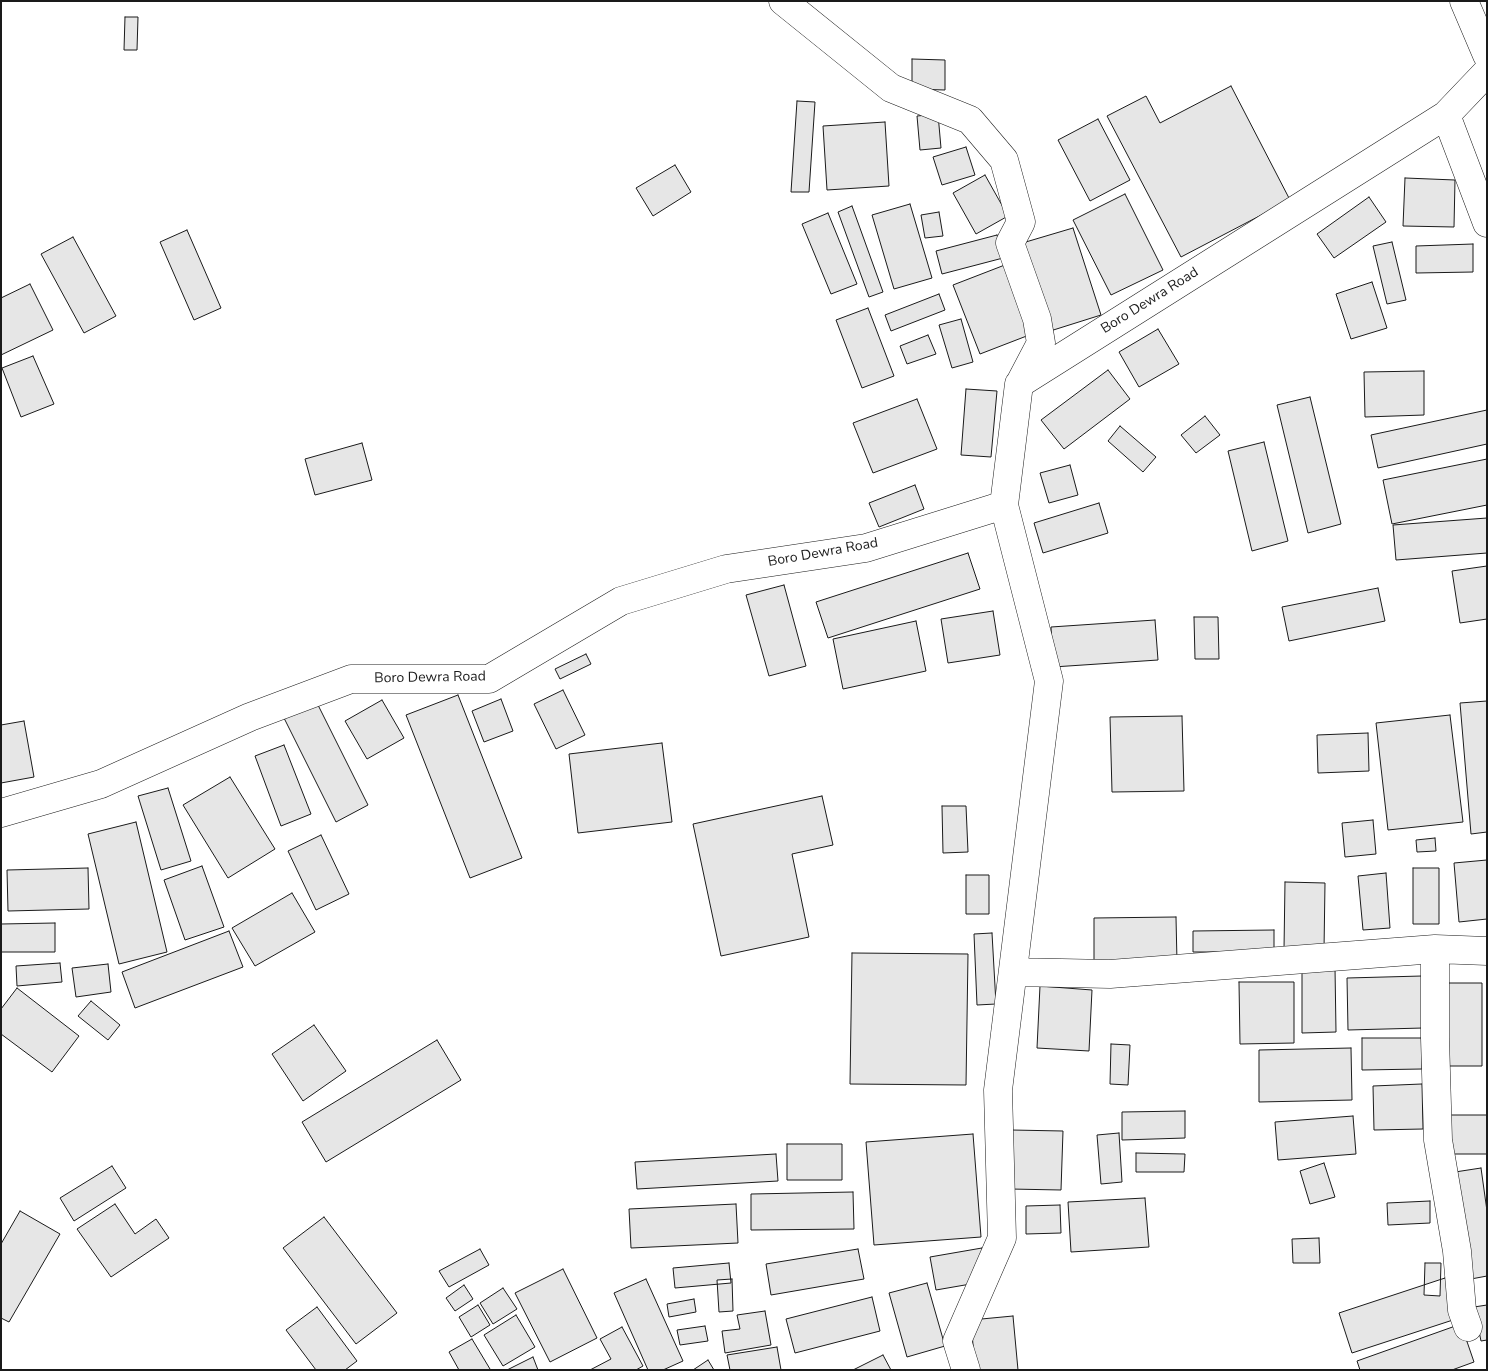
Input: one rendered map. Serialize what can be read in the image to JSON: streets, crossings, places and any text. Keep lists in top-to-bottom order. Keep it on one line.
{"streets":{"street":["Boro Dewra Road"]}}
